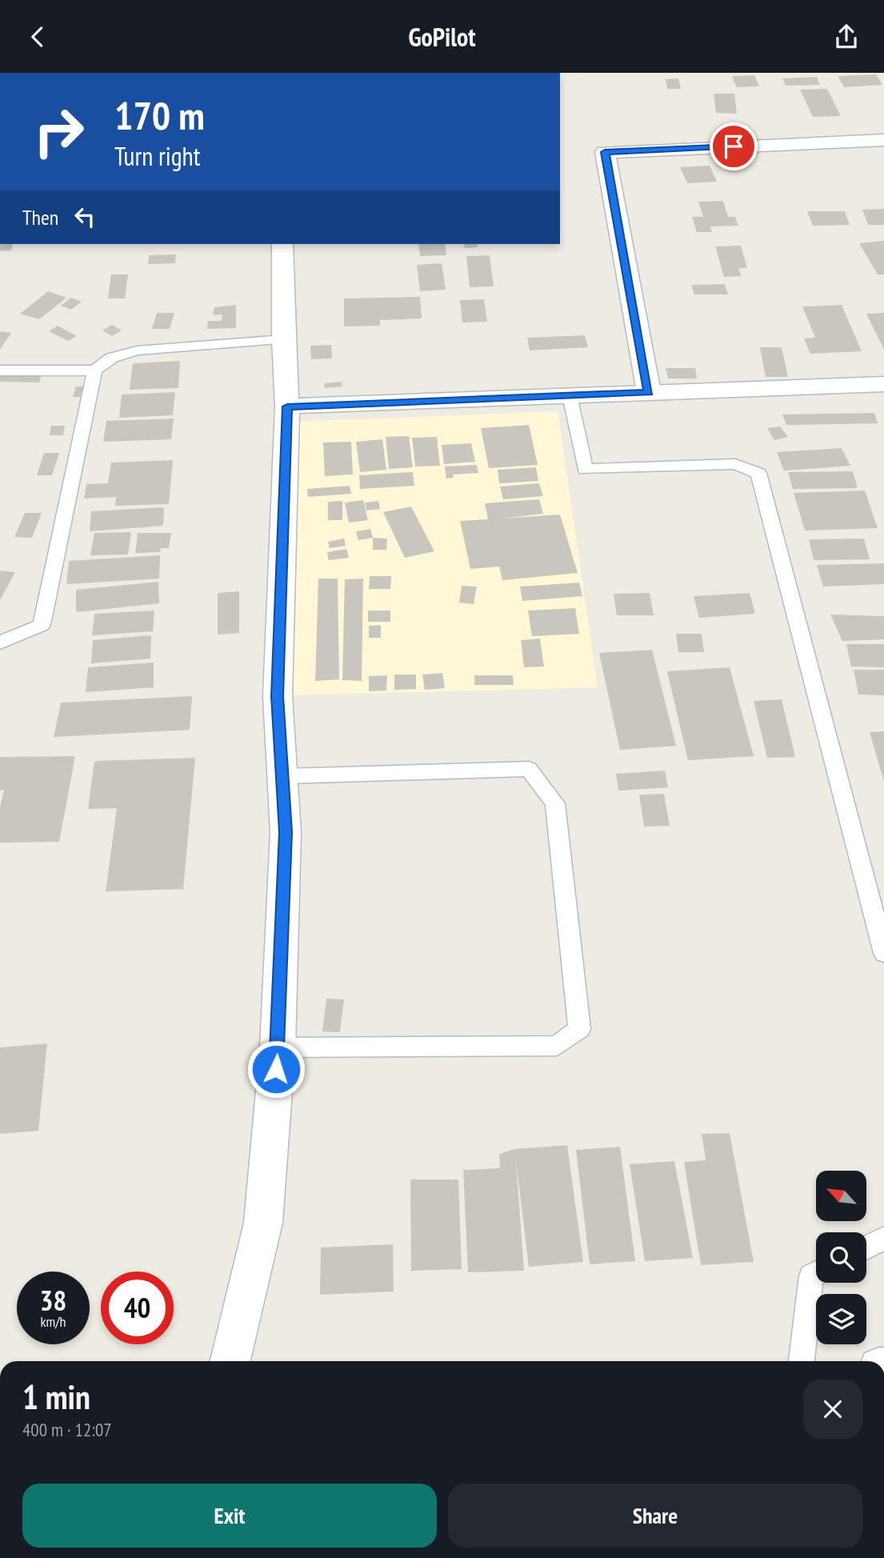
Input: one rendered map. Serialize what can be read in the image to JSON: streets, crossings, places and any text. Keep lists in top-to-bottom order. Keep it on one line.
{"north":"top left","page":{"header":"GoPilot","turn":["170 m","Turn right"],"then":"Then","speed":"38 km/h","limit":"40","heading":["1 min","400 m · 12:07"],"buttons":["Exit","Share"]}}
